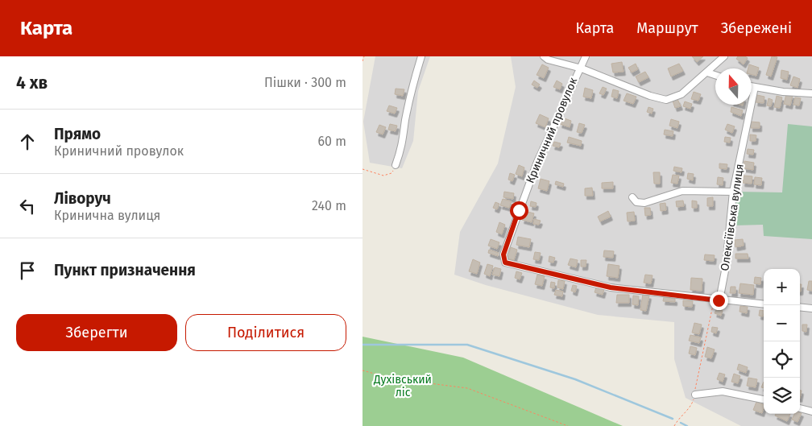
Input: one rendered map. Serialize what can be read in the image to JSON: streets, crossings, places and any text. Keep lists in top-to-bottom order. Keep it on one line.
{"streets":{"street":["Криничний провулок","Олексіївська вулиця"]},"crossings":[["Криничний провулок","Олексіївська вулиця"]],"parks":["Духівський ліс"],"north":"top","page":{"header":"Карта","nav":["Карта","Маршрут","Збережені"],"heading":["4 хв","Пішки · 300 m"],"list":[["Прямо","Криничний провулок","60 m"],["Ліворуч","Кринична вулиця","240 m"],"Пункт призначення"],"map_buttons":["+","−"],"buttons":["Зберегти","Поділитися"]}}
